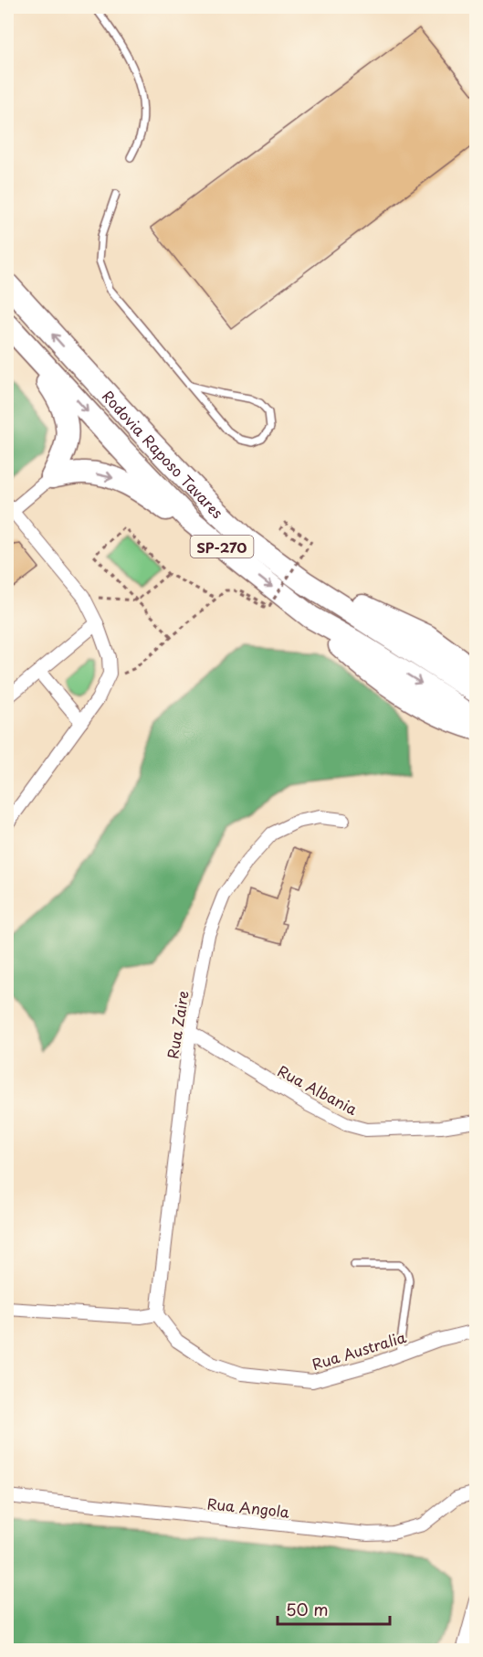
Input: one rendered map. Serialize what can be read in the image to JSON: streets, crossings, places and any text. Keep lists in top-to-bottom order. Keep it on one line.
{"streets":{"highway":["Rodovia Raposo Tavares","SP-270"],"street":["Rua Zaire","Rua Albania","Rua Australia","Rua Angola"]},"crossings":[["Rua Zaire","Rua Albania"],["Rua Zaire","Rua Australia"]],"scale_bar":"50 m"}
